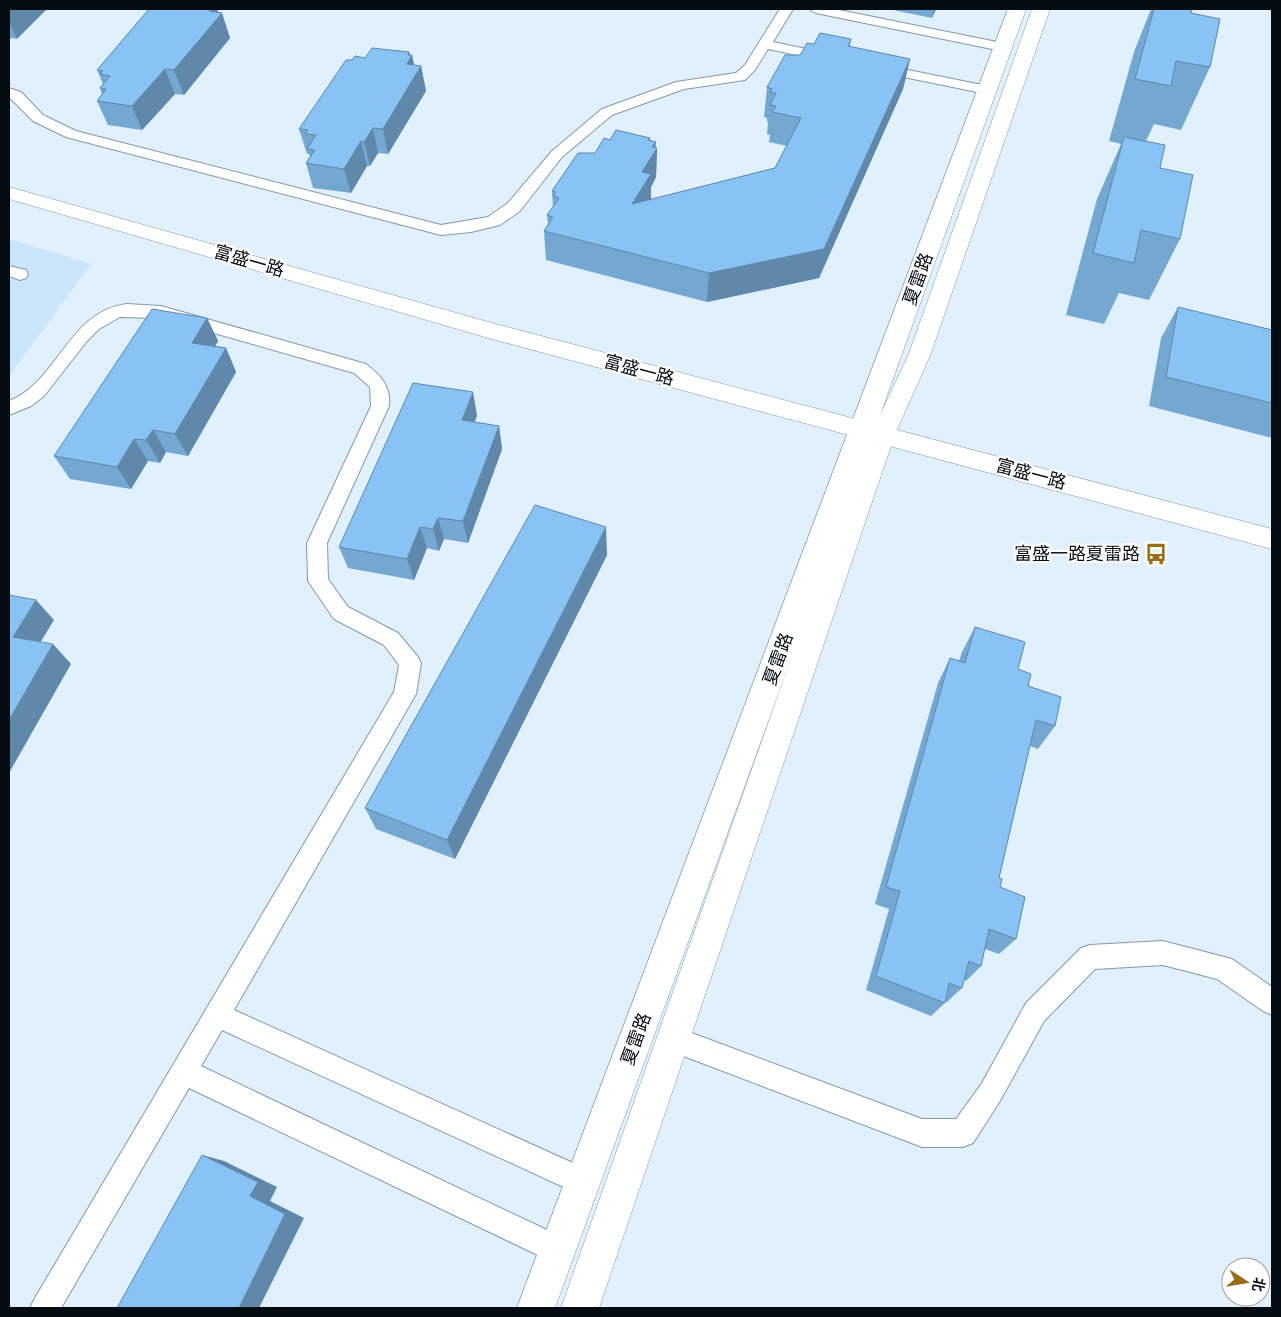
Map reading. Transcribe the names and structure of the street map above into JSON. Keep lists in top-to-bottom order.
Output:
{
  "streets": {
    "street": ["富盛一路", "夏雷路"]
  },
  "crossings": [
    ["富盛一路", "夏雷路"]
  ],
  "places": {
    "bus stop": ["富盛一路夏雷路"]
  },
  "north": "right"
}
